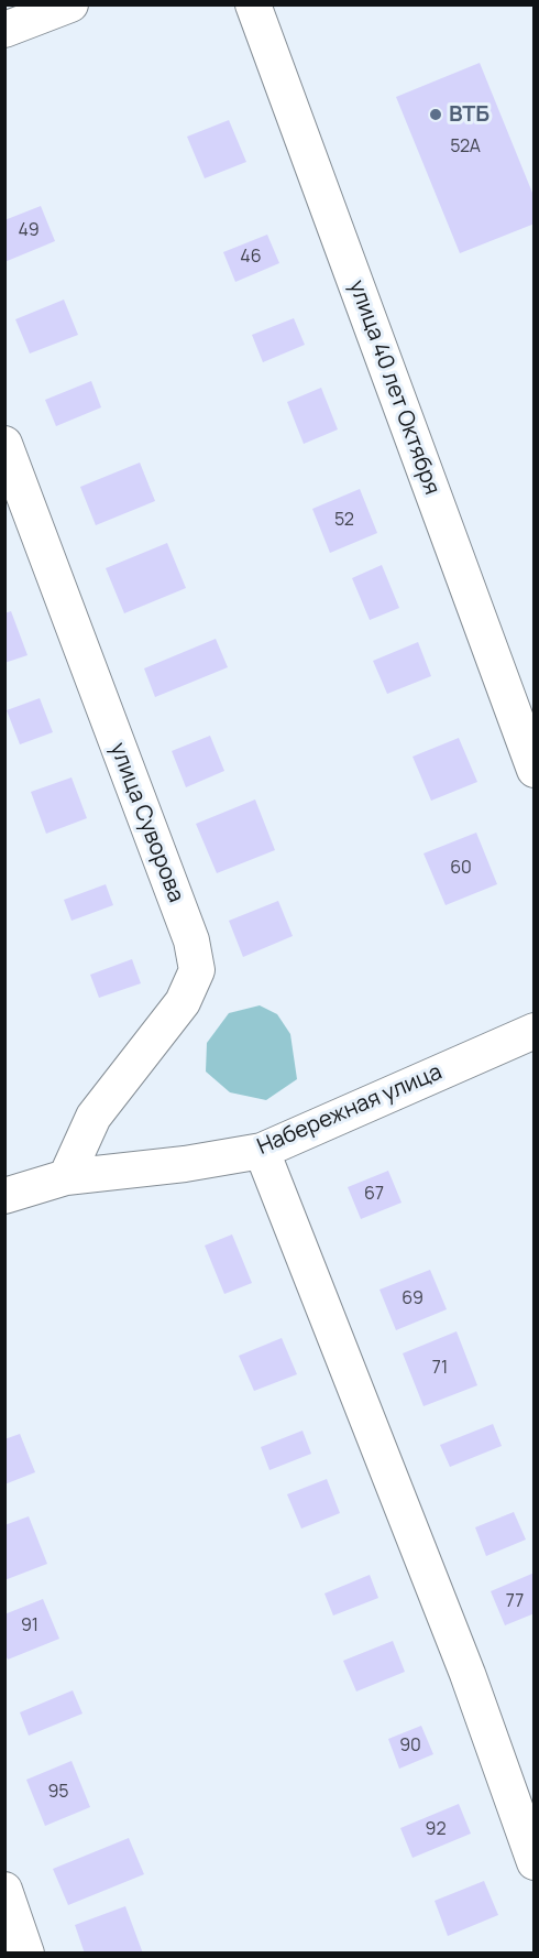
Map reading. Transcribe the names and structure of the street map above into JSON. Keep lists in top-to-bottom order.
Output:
{
  "streets": {
    "street": ["улица 40 лет Октября", "улица Суворова", "Набережная улица"]
  },
  "crossings": [
    ["улица Суворова", "Набережная улица"]
  ],
  "places": ["ВТБ"],
  "house_numbers": [
    "52А",
    "49",
    "46",
    "52",
    "60",
    "67",
    "69",
    "71",
    "77",
    "91",
    "90",
    "95",
    "92"
  ]
}
